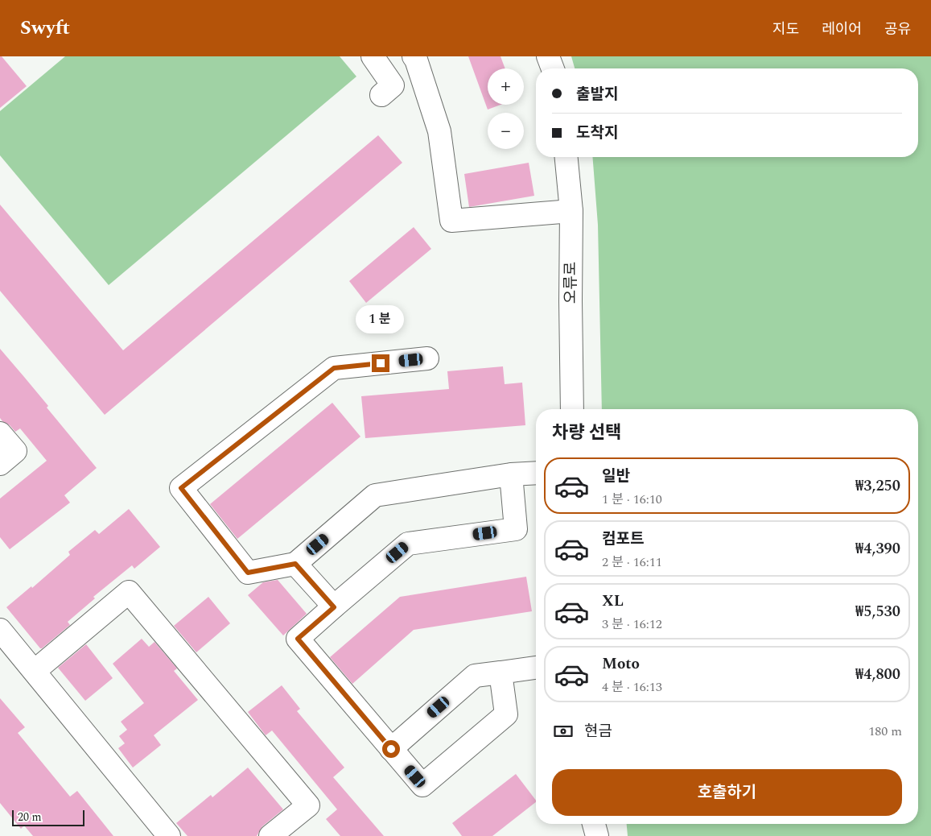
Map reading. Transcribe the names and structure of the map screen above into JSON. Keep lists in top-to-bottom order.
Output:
{
  "streets": {
    "street": ["오류로"]
  },
  "scale_bar": "20 m",
  "page": {
    "header": "Swyft",
    "nav": ["지도", "레이어", "공유"],
    "map_buttons": ["+", "−"],
    "banner": ["출발지", "도착지"],
    "bubble": "1 분",
    "heading": "차량 선택",
    "list": [
      {
        "name": "일반",
        "note": "1 분 · 16:10",
        "value": "₩3,250"
      },
      {
        "name": "컴포트",
        "note": "2 분 · 16:11",
        "value": "₩4,390"
      },
      {
        "name": "XL",
        "note": "3 분 · 16:12",
        "value": "₩5,530"
      },
      {
        "name": "Moto",
        "note": "4 분 · 16:13",
        "value": "₩4,800"
      }
    ],
    "pay": ["현금", "180 m"],
    "buttons": "호출하기",
    "scale": "20 m"
  }
}
